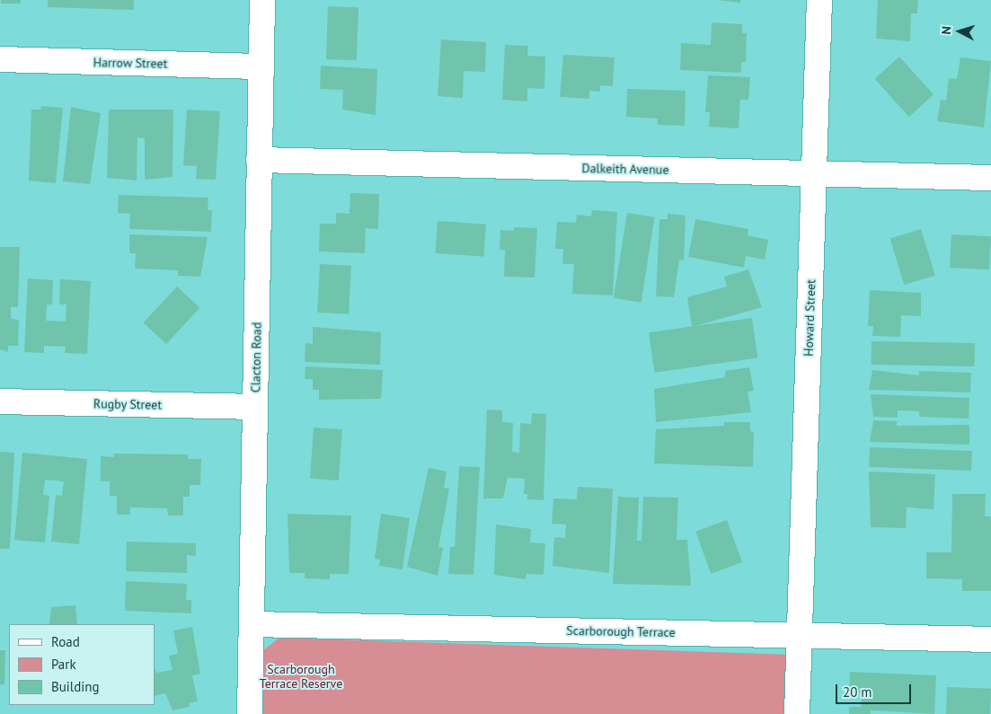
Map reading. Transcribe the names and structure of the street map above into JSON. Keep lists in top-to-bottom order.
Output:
{
  "streets": {
    "street": [
      "Harrow Street",
      "Dalkeith Avenue",
      "Howard Street",
      "Clacton Road",
      "Rugby Street",
      "Scarborough Terrace"
    ]
  },
  "crossings": [
    ["Harrow Street", "Clacton Road"],
    ["Dalkeith Avenue", "Howard Street"],
    ["Dalkeith Avenue", "Clacton Road"],
    ["Howard Street", "Scarborough Terrace"],
    ["Clacton Road", "Rugby Street"],
    ["Clacton Road", "Scarborough Terrace"]
  ],
  "parks": ["Scarborough Terrace Reserve"],
  "legend": ["Road", "Park", "Building"],
  "scale_bar": "20 m",
  "north": "left"
}
